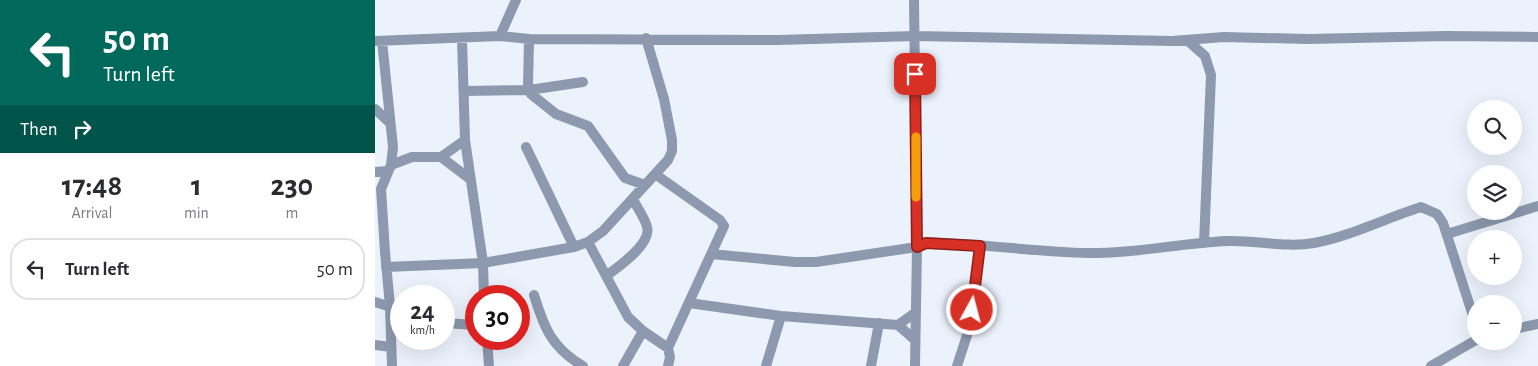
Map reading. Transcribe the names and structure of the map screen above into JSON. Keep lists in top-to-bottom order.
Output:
{
  "page": {
    "turn": ["50 m", "Turn left"],
    "map_buttons": ["+", "−"],
    "then": "Then",
    "eta": [
      "17:48",
      "Arrival",
      "1",
      "min",
      "230",
      "m"
    ],
    "list": [
      {
        "name": "Turn left",
        "value": "50 m"
      }
    ],
    "speed": "24 km/h",
    "limit": "30"
  }
}
